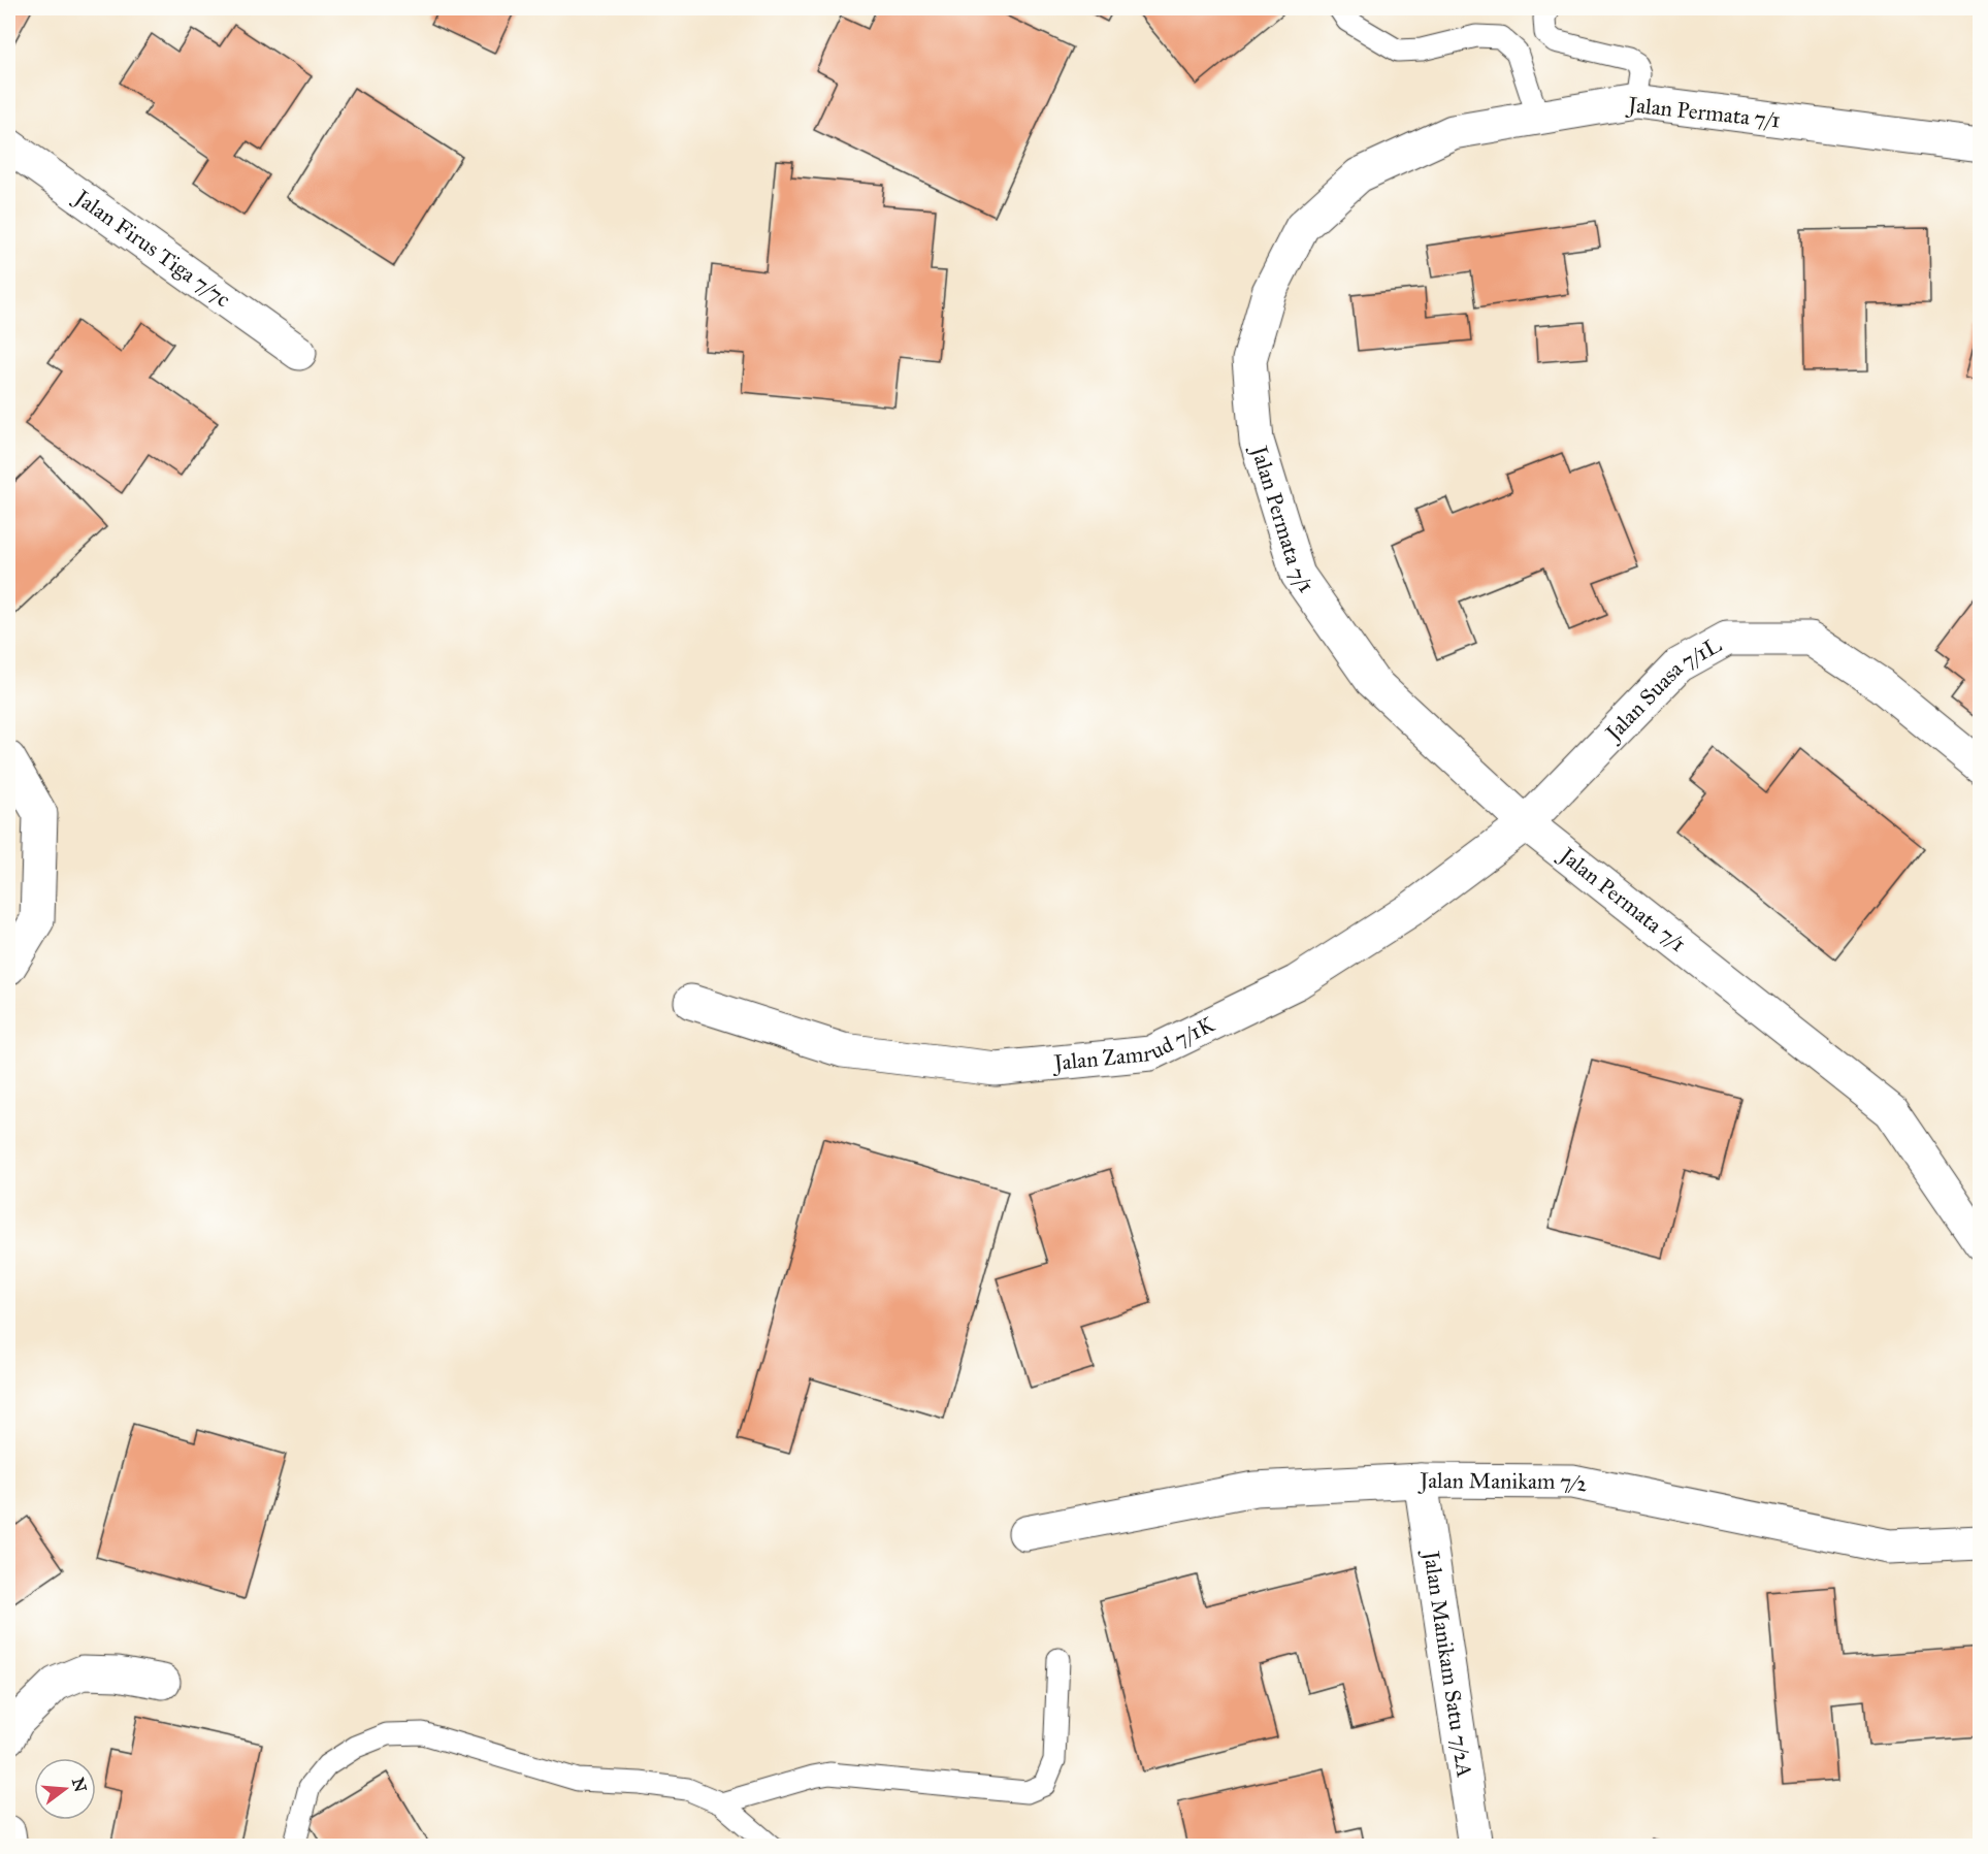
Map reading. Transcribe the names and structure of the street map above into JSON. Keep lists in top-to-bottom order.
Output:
{
  "streets": {
    "street": [
      "Jalan Permata 7/1",
      "Jalan Firus Tiga 7/7c",
      "Jalan Suasa 7/1L",
      "Jalan Zamrud 7/1K",
      "Jalan Manikam 7/2",
      "Jalan Manikam Satu 7/2A"
    ]
  },
  "crossings": [
    ["Jalan Permata 7/1", "Jalan Suasa 7/1L"],
    ["Jalan Permata 7/1", "Jalan Zamrud 7/1K"],
    ["Jalan Suasa 7/1L", "Jalan Zamrud 7/1K"],
    ["Jalan Manikam 7/2", "Jalan Manikam Satu 7/2A"]
  ],
  "north": "right"
}
